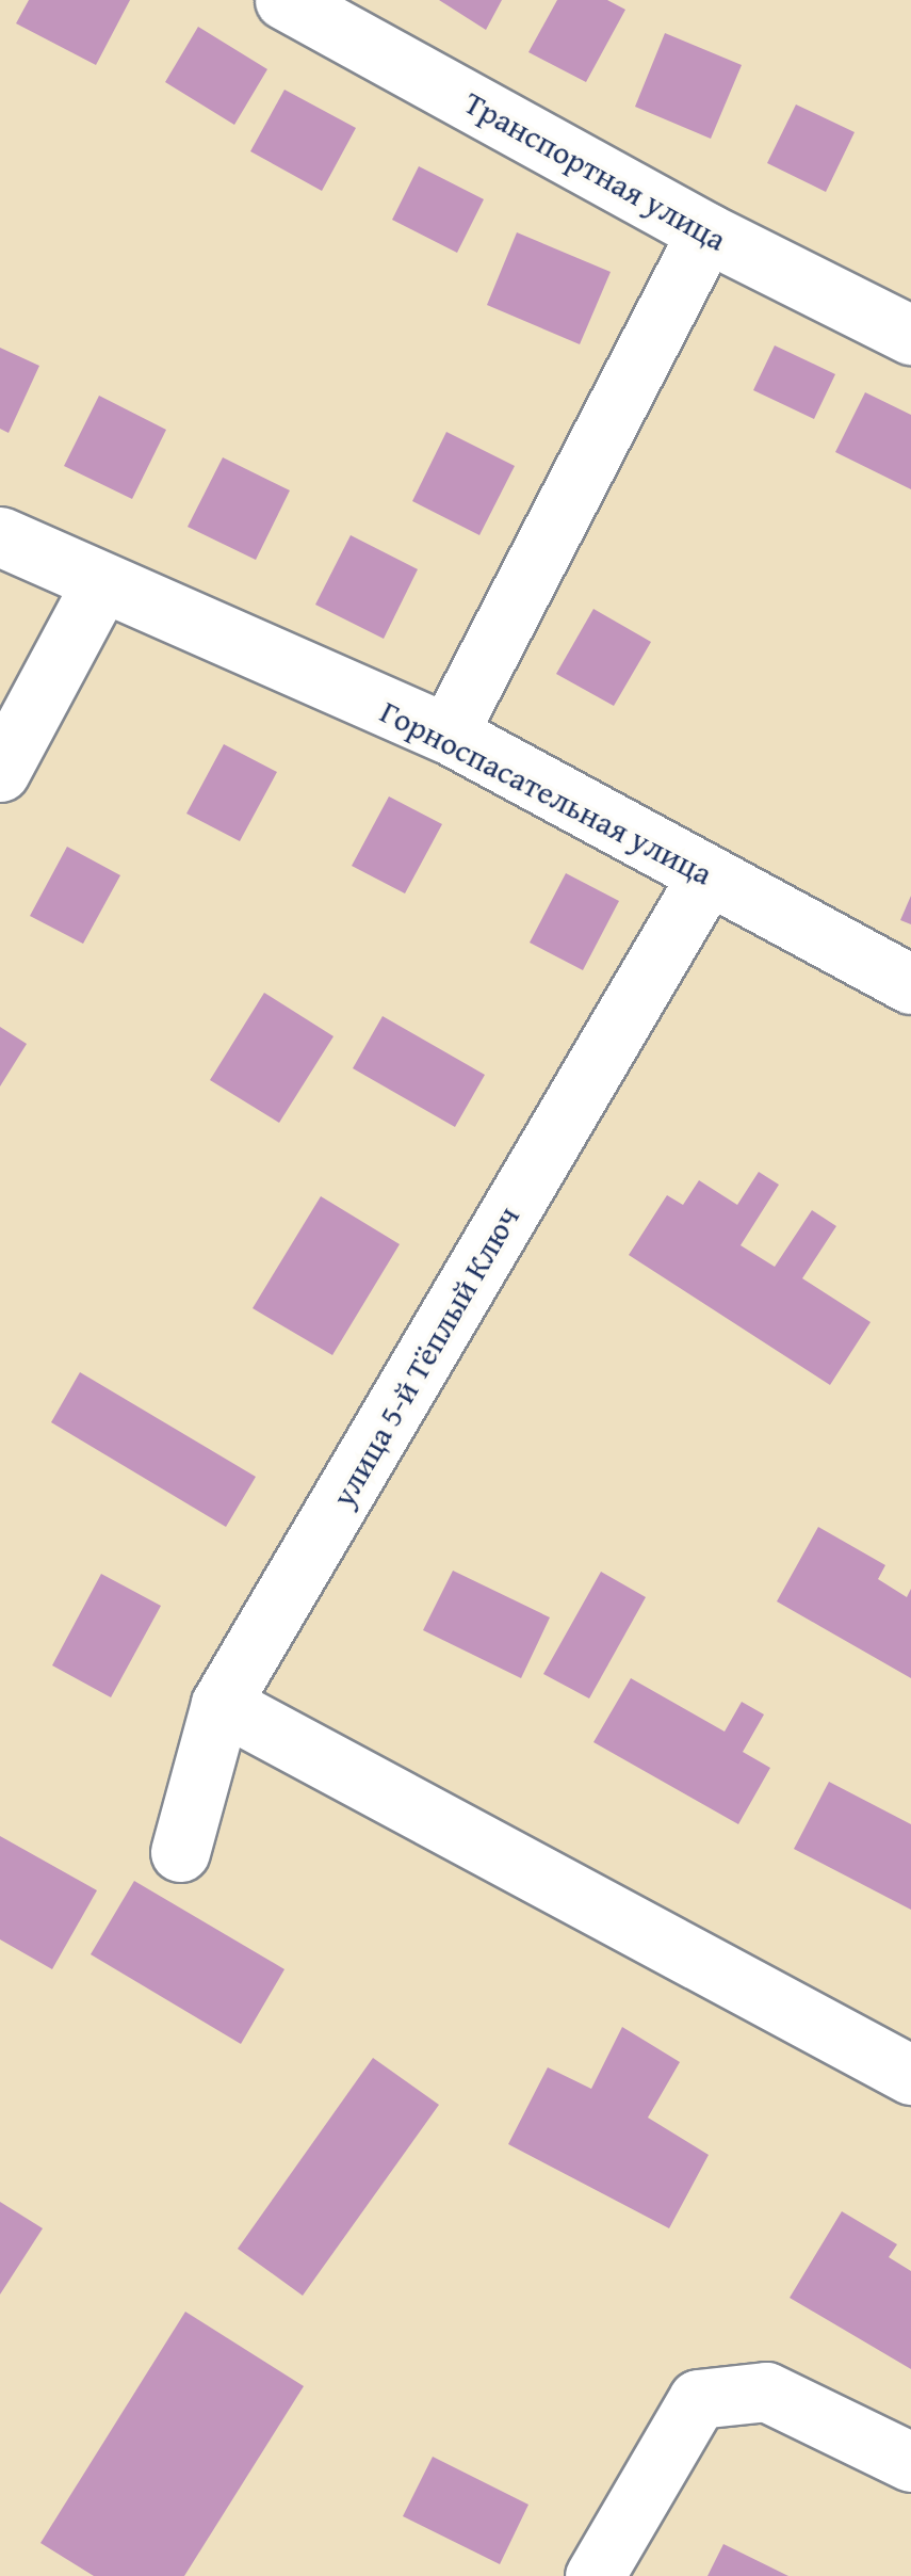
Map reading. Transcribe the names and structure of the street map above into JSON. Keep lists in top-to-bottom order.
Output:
{
  "streets": {
    "street": ["Транспортная улица", "Горноспасательная улица", "улица 5-й Тёплый Ключ"]
  },
  "crossings": [
    ["Горноспасательная улица", "улица 5-й Тёплый Ключ"]
  ]
}
